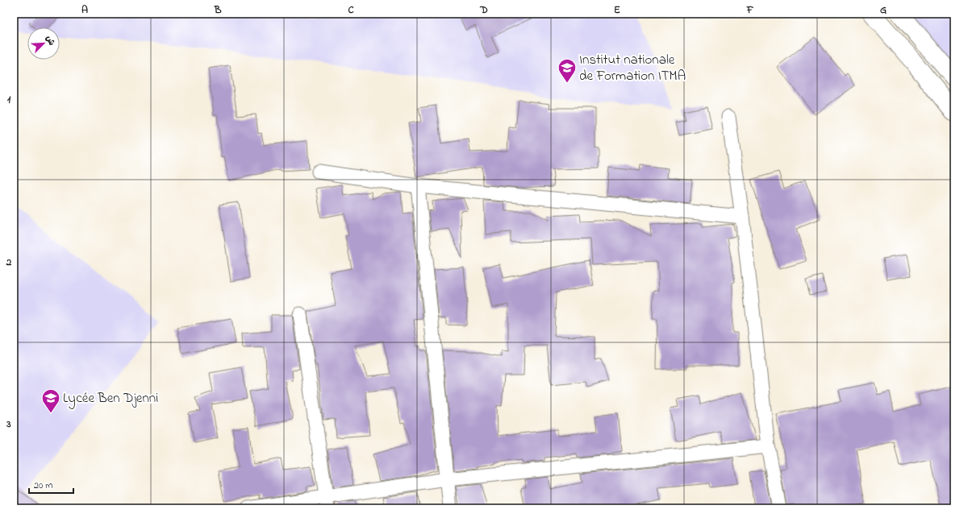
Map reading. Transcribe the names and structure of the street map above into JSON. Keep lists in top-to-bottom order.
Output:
{
  "places": {
    "school or university": ["Institut nationale de Formation ITMA", "Lycée Ben Djenni"]
  },
  "scale_bar": "20 m",
  "north": "top right",
  "grid": {
    "columns": [
      "A",
      "B",
      "C",
      "D",
      "E",
      "F",
      "G"
    ],
    "rows": ["1", "2", "3"]
  }
}
